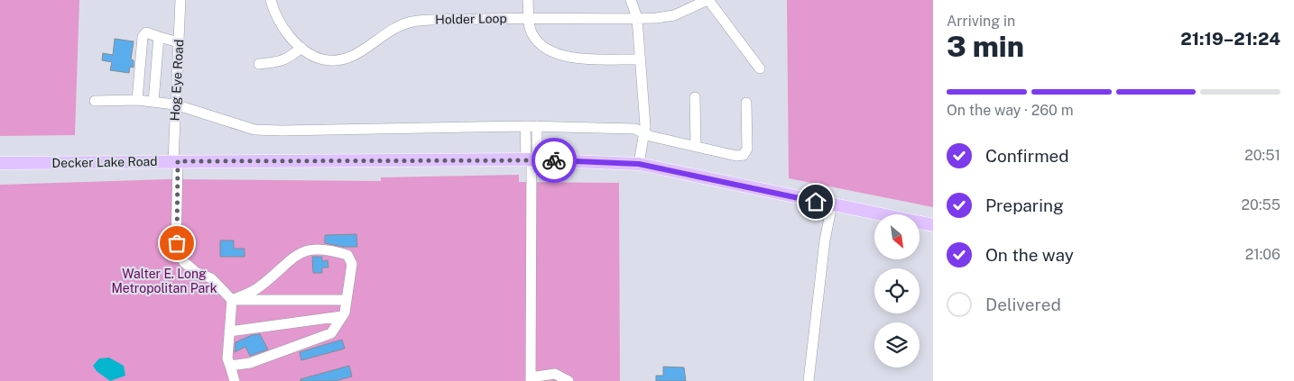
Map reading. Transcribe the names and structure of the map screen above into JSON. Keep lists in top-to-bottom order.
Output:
{
  "streets": {
    "main road": ["Decker Lake Road"],
    "street": ["Holder Loop", "Hog Eye Road"]
  },
  "crossings": [
    ["Hog Eye Road", "Decker Lake Road"]
  ],
  "parks": ["Walter E. Long Metropolitan Park"],
  "north": "bottom right",
  "page": {
    "heading": ["3 min", "Arriving in", "21:19–21:24"],
    "bar": "On the way · 260 m",
    "list": [
      ["Confirmed", "20:51"],
      ["Preparing", "20:55"],
      ["On the way", "21:06"],
      "Delivered"
    ]
  }
}
